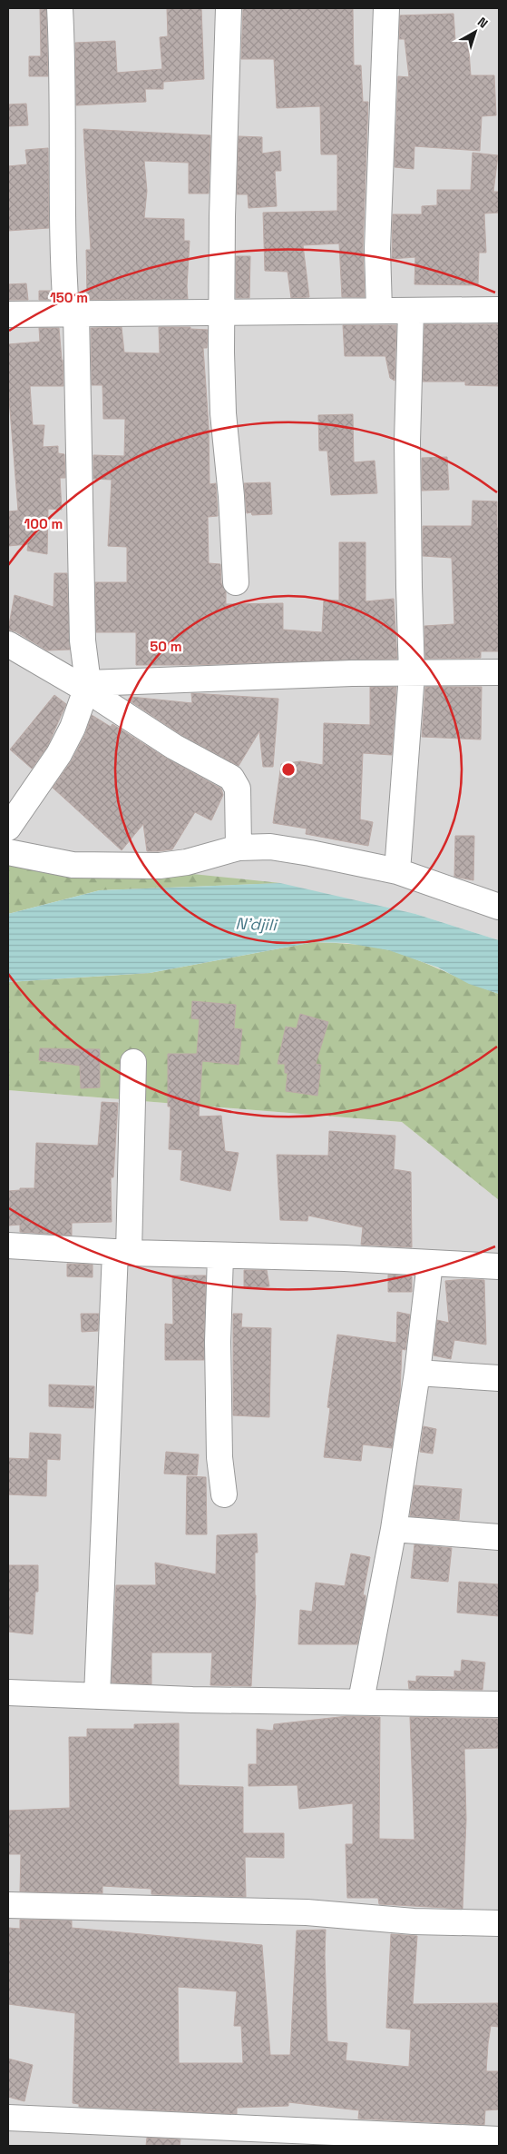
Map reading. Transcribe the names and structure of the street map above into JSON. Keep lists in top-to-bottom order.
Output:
{
  "water": ["N'djili"],
  "north": "top right",
  "rings": ["150 m", "100 m", "50 m"]
}
